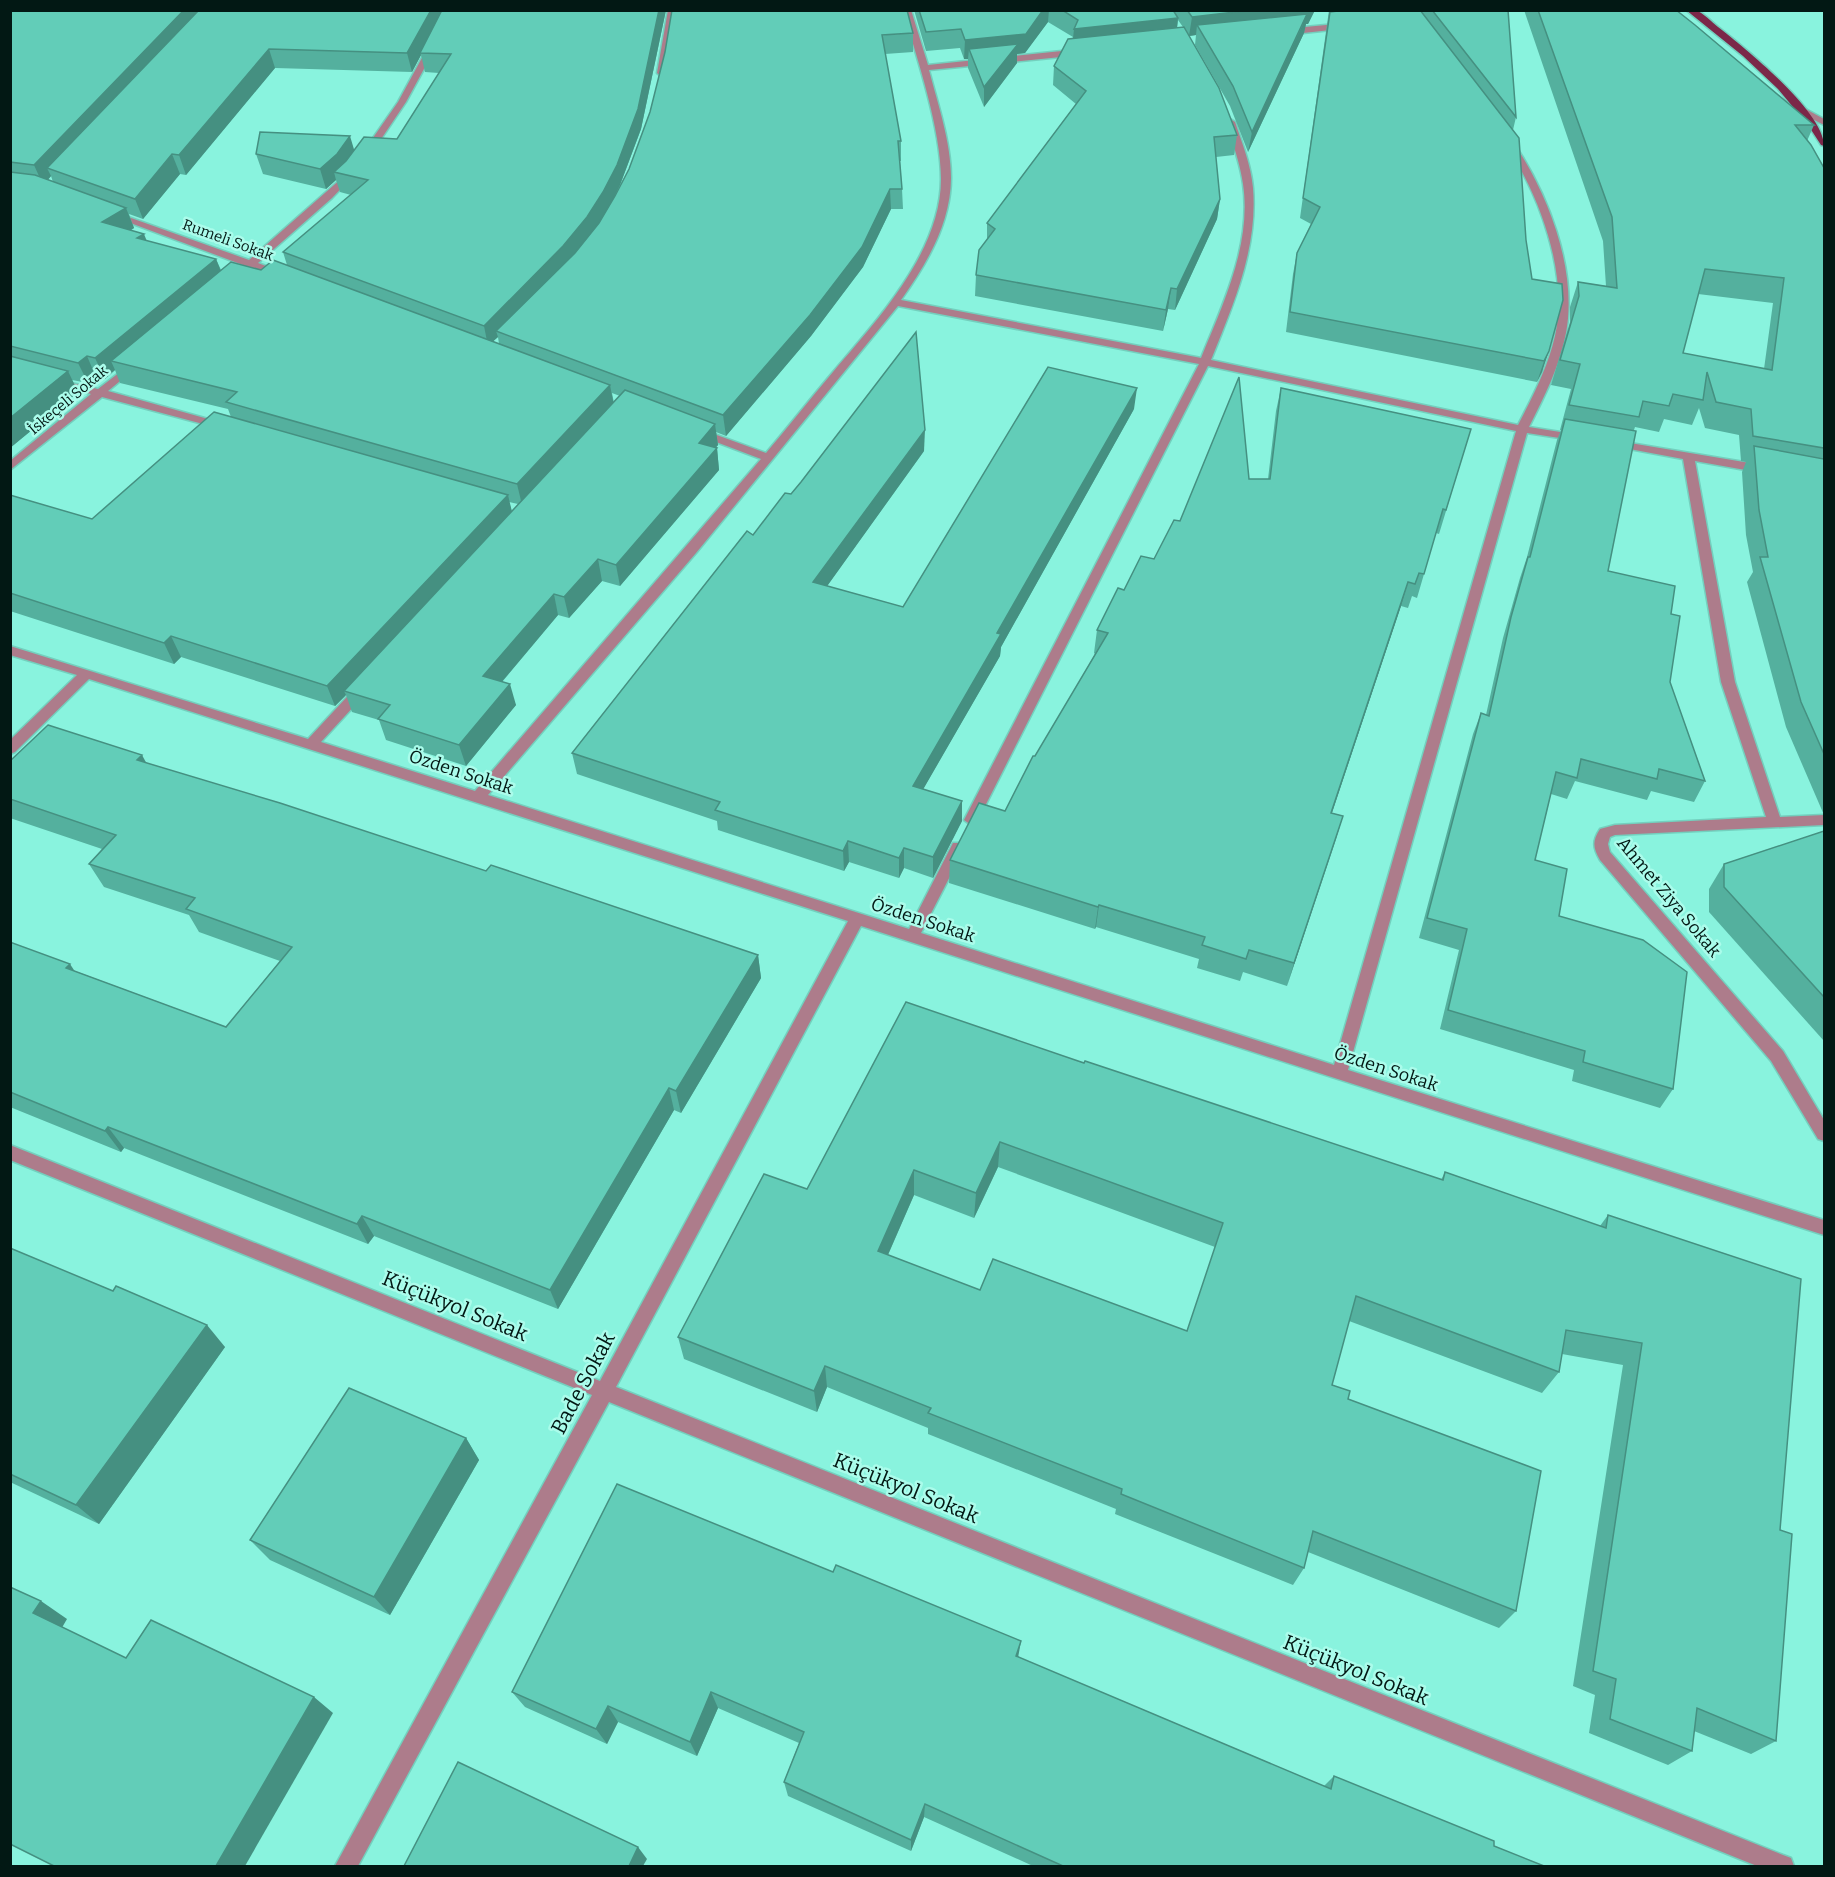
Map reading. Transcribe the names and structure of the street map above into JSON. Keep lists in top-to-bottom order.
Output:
{
  "streets": {
    "street": [
      "Rumeli Sokak",
      "İskeçeli Sokak",
      "Özden Sokak",
      "Ahmet Ziya Sokak",
      "Küçükyol Sokak",
      "Bade Sokak"
    ]
  },
  "crossings": [
    ["Özden Sokak", "Bade Sokak"],
    ["Küçükyol Sokak", "Bade Sokak"]
  ]
}
